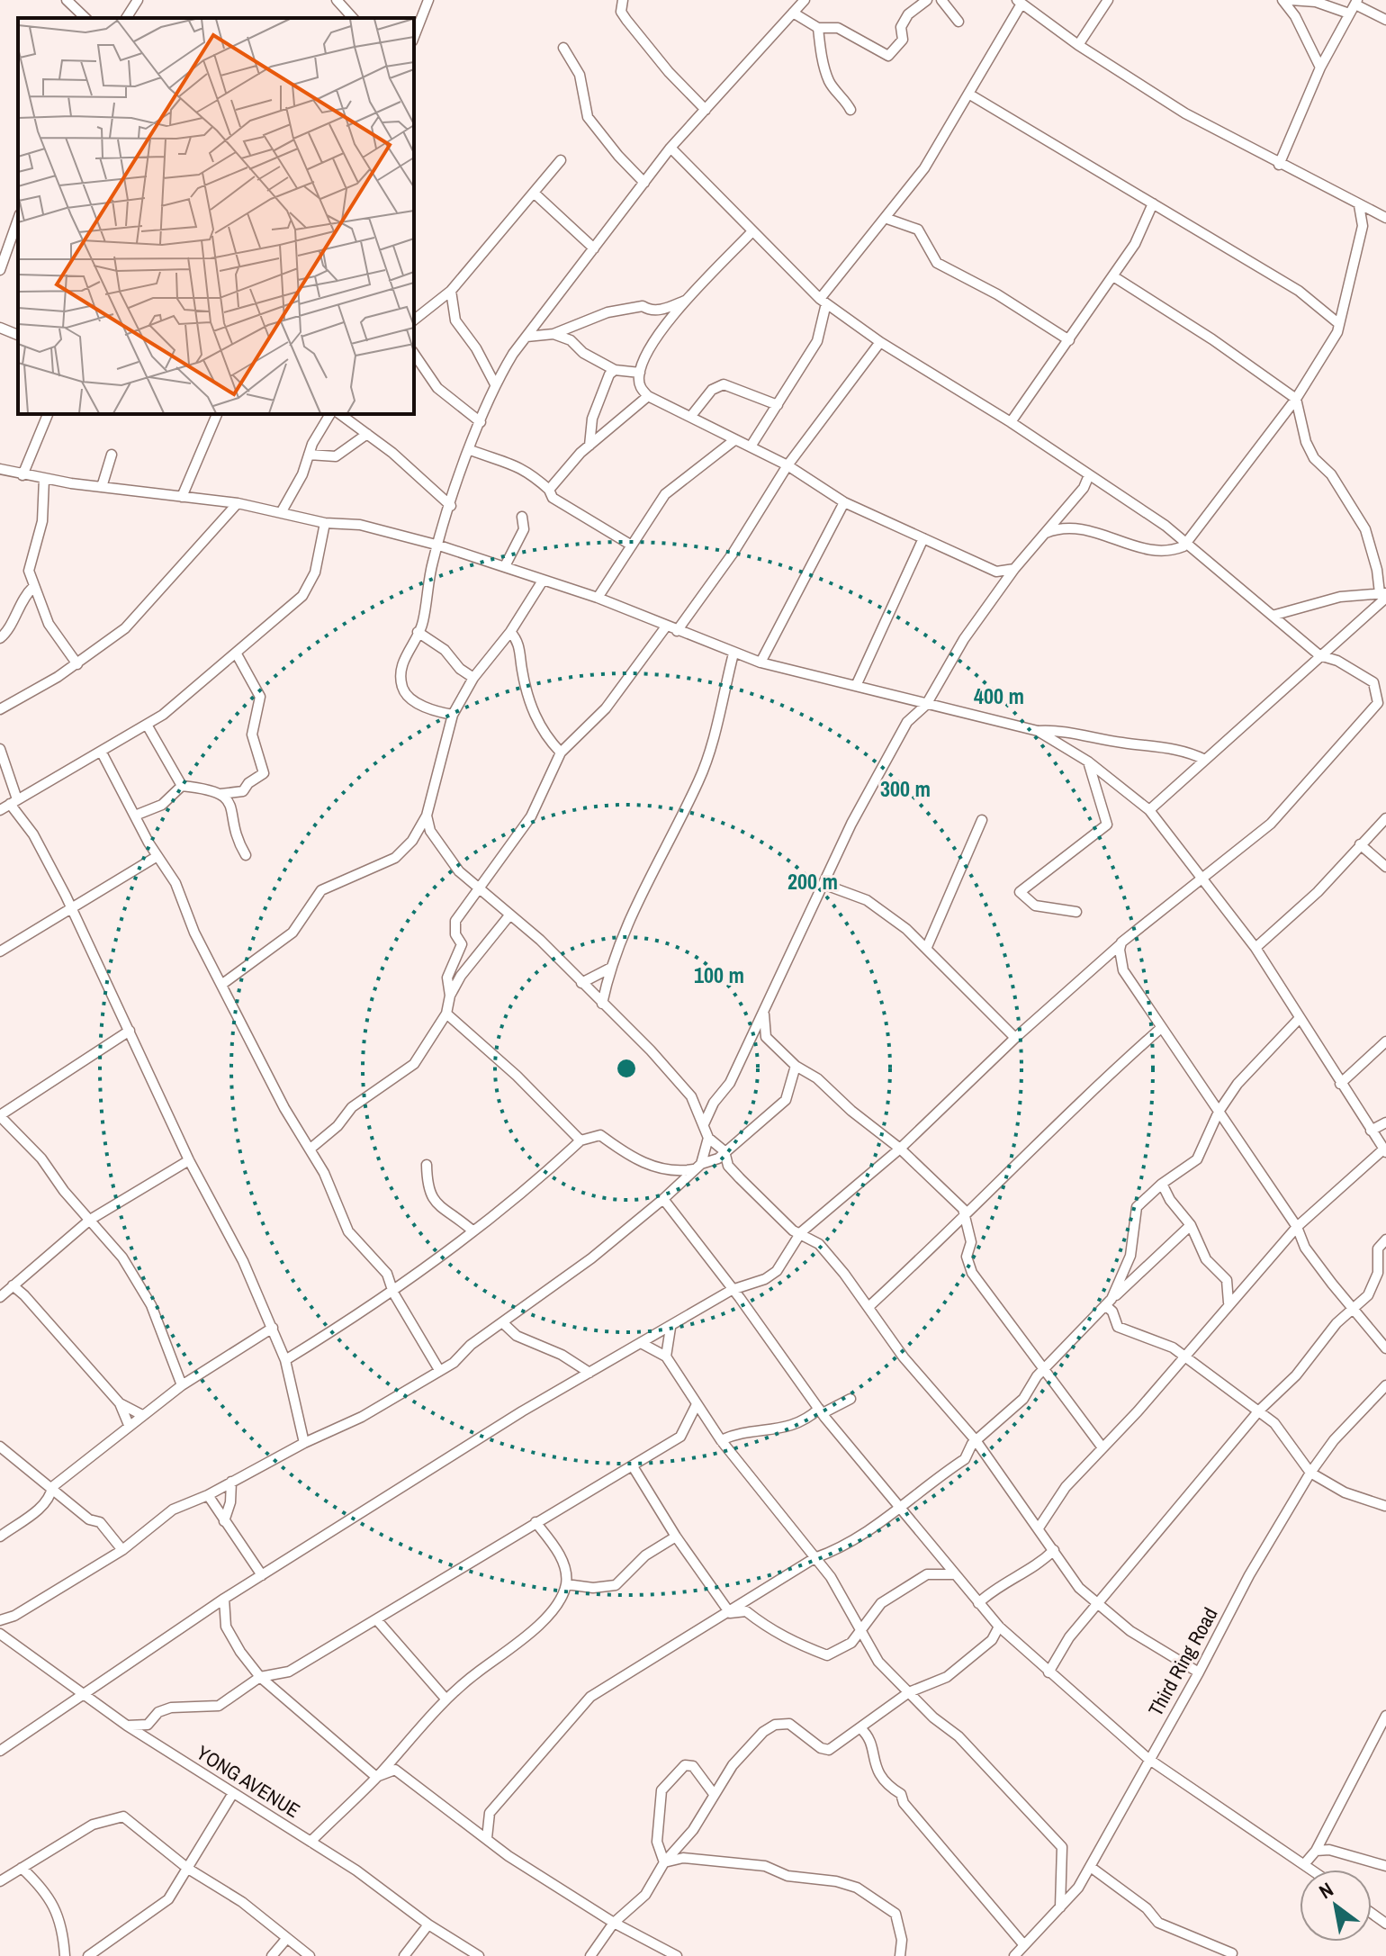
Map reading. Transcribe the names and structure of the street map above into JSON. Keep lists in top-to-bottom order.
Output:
{
  "streets": {
    "street": ["Third Ring Road", "YONG AVENUE"]
  },
  "north": "top left",
  "rings": [
    "400 m",
    "300 m",
    "200 m",
    "100 m"
  ]
}
